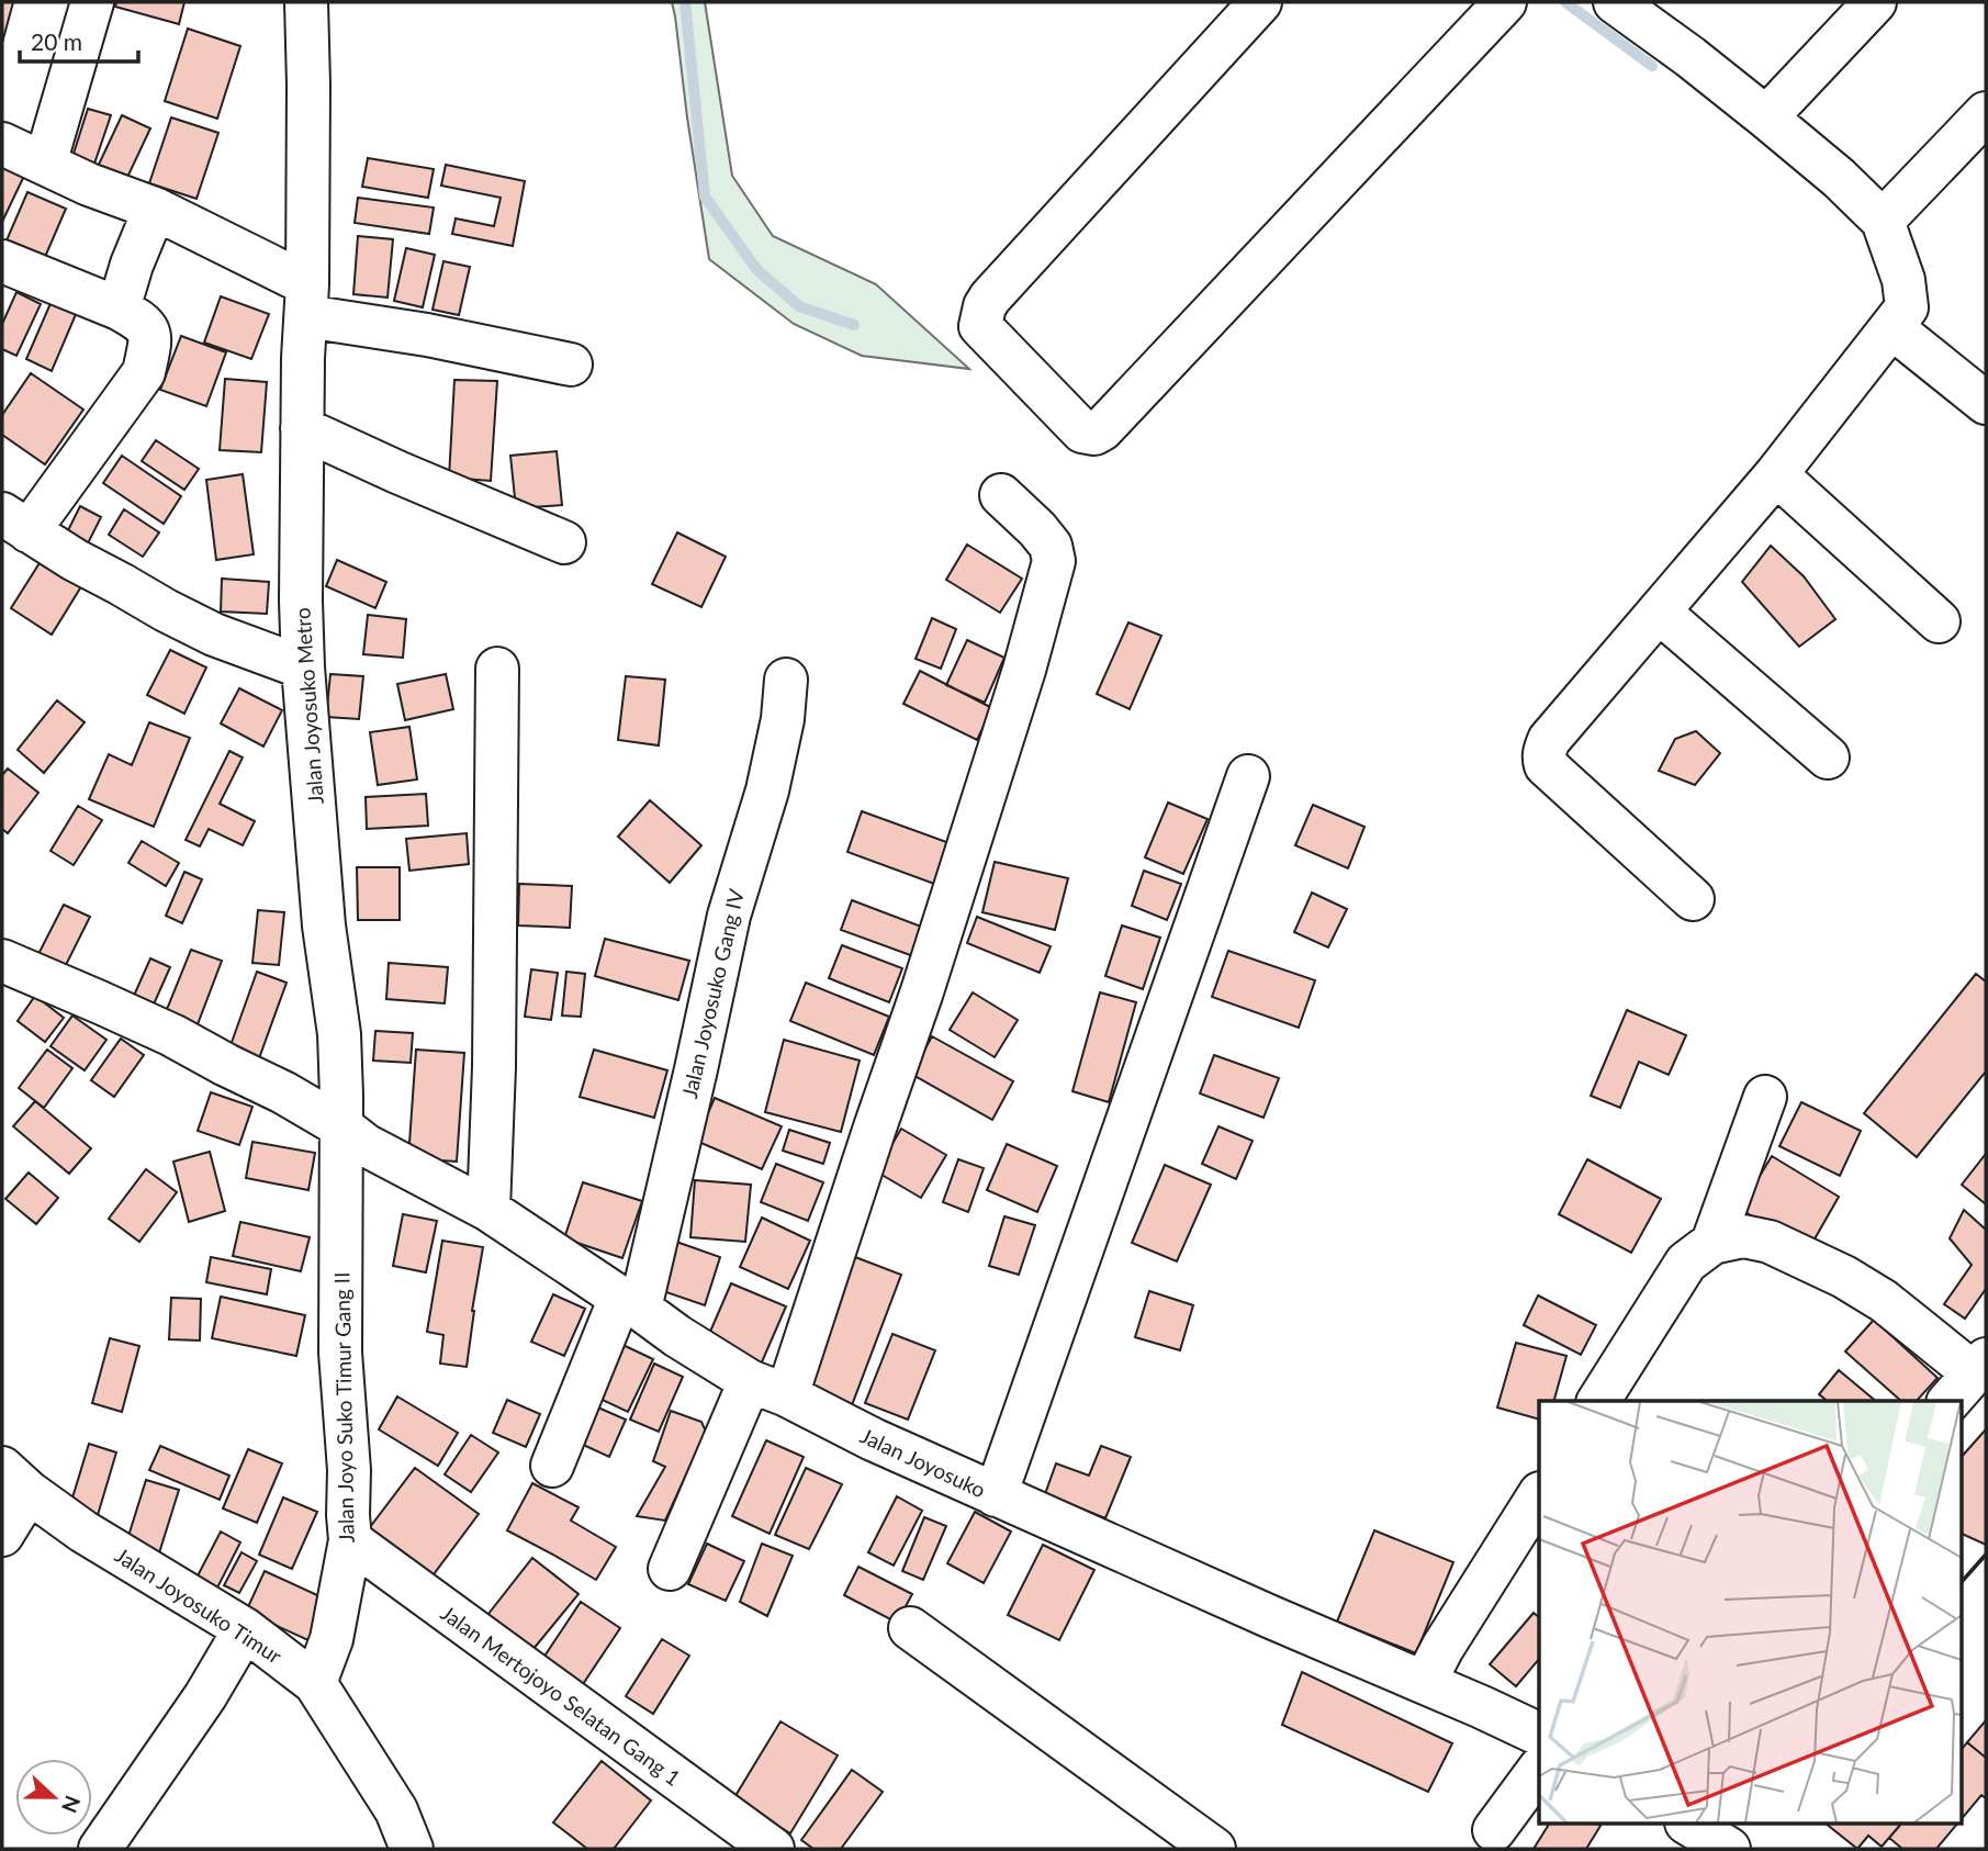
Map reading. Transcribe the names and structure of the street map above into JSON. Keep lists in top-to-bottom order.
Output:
{
  "streets": {
    "street": [
      "Jalan Joyosuko Metro",
      "Jalan Joyosuko Gang IV",
      "Jalan Joyo Suko Timur Gang II",
      "Jalan Joyosuko",
      "Jalan Joyosuko Timur",
      "Jalan Mertojoyo Selatan Gang 1"
    ]
  },
  "crossings": [
    ["Jalan Joyosuko Metro", "Jalan Joyo Suko Timur Gang II"],
    ["Jalan Joyosuko Metro", "Jalan Joyosuko"],
    ["Jalan Joyosuko Gang IV", "Jalan Joyosuko"],
    ["Jalan Joyo Suko Timur Gang II", "Jalan Joyosuko"],
    ["Jalan Joyo Suko Timur Gang II", "Jalan Joyosuko Timur"],
    ["Jalan Joyo Suko Timur Gang II", "Jalan Mertojoyo Selatan Gang 1"]
  ],
  "scale_bar": "20 m",
  "north": "right"
}
